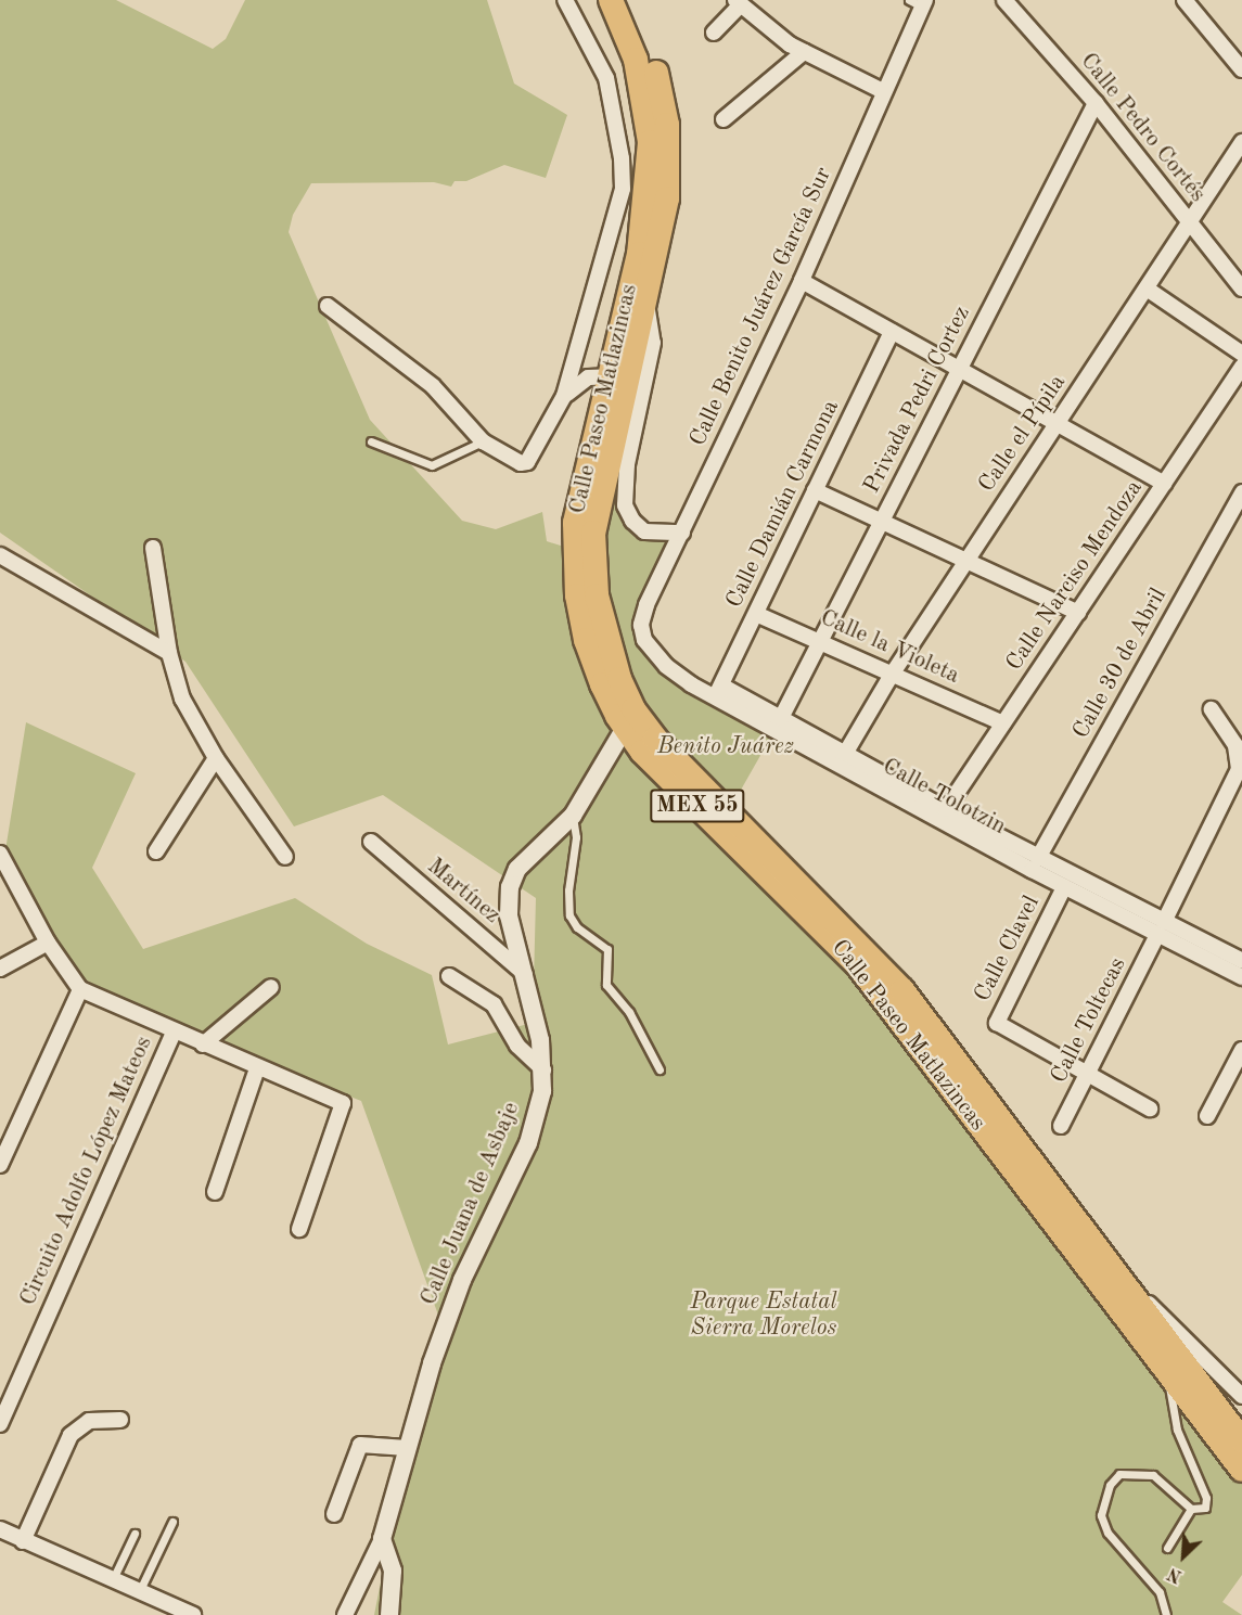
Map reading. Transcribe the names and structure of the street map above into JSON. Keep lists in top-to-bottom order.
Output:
{
  "streets": {
    "highway": ["Calle Paseo Matlazincas", "MEX 55"],
    "street": [
      "Calle Pedro Cortés",
      "Calle Benito Juárez García Sur",
      "Privada Pedri Cortez",
      "Calle el Pípila",
      "Calle Damián Carmona",
      "Calle Narciso Mendoza",
      "Calle la Violeta",
      "Calle 30 de Abril",
      "Calle Tolotzin",
      "Martínez",
      "Calle Clavel",
      "Calle Toltecas",
      "Circuito Adolfo López Mateos",
      "Calle Juana de Asbaje"
    ]
  },
  "crossings": [
    ["Calle Pedro Cortés", "Privada Pedri Cortez"],
    ["Calle Pedro Cortés", "Calle el Pípila"],
    ["Calle Benito Juárez García Sur", "Calle Tolotzin"],
    ["Calle Paseo Matlazincas", "Calle Juana de Asbaje"],
    ["Privada Pedri Cortez", "Calle la Violeta"],
    ["Privada Pedri Cortez", "Calle Tolotzin"],
    ["Calle el Pípila", "Calle la Violeta"],
    ["Calle el Pípila", "Calle Tolotzin"],
    ["Calle Damián Carmona", "Calle la Violeta"],
    ["Calle Damián Carmona", "Calle Tolotzin"],
    ["Calle Narciso Mendoza", "Calle la Violeta"],
    ["Calle Narciso Mendoza", "Calle Tolotzin"],
    ["Calle 30 de Abril", "Calle Tolotzin"],
    ["Calle Tolotzin", "Calle Clavel"],
    ["Calle Tolotzin", "Calle Toltecas"],
    ["Martínez", "Calle Juana de Asbaje"],
    ["Calle Clavel", "Calle Toltecas"]
  ],
  "parks": ["Benito Juárez", "Parque Estatal Sierra Morelos"],
  "north": "bottom left"
}
